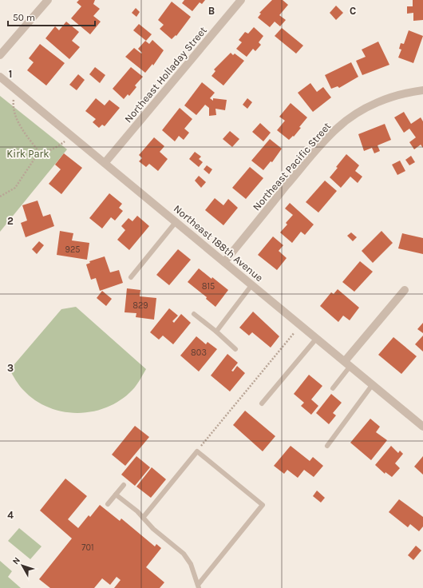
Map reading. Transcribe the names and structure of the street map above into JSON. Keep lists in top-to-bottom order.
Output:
{
  "streets": {
    "street": ["Northeast Holladay Street", "Northeast Pacific Street", "Northeast 188th Avenue"]
  },
  "crossings": [
    ["Northeast Holladay Street", "Northeast 188th Avenue"],
    ["Northeast Pacific Street", "Northeast 188th Avenue"]
  ],
  "parks": ["Kirk Park"],
  "house_numbers": [
    "925",
    "815",
    "829",
    "803",
    "701"
  ],
  "scale_bar": "50 m",
  "north": "top left",
  "grid": {
    "columns": ["B", "C"],
    "rows": [
      "1",
      "2",
      "3",
      "4"
    ]
  }
}
